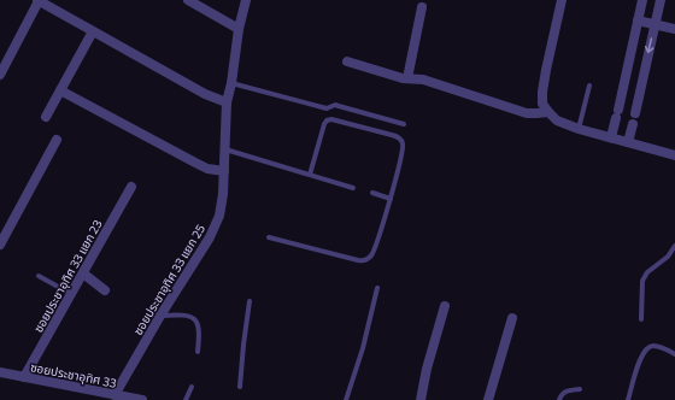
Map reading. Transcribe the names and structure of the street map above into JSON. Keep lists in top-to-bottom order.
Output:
{
  "streets": {
    "street": ["ซอยประชาอุทิศ 33 แยก 23", "ซอยประชาอุทิศ 33 แยก 25", "ซอยประชาอุทิศ 33"]
  },
  "crossings": [
    ["ซอยประชาอุทิศ 33 แยก 23", "ซอยประชาอุทิศ 33"],
    ["ซอยประชาอุทิศ 33 แยก 25", "ซอยประชาอุทิศ 33"]
  ]
}
